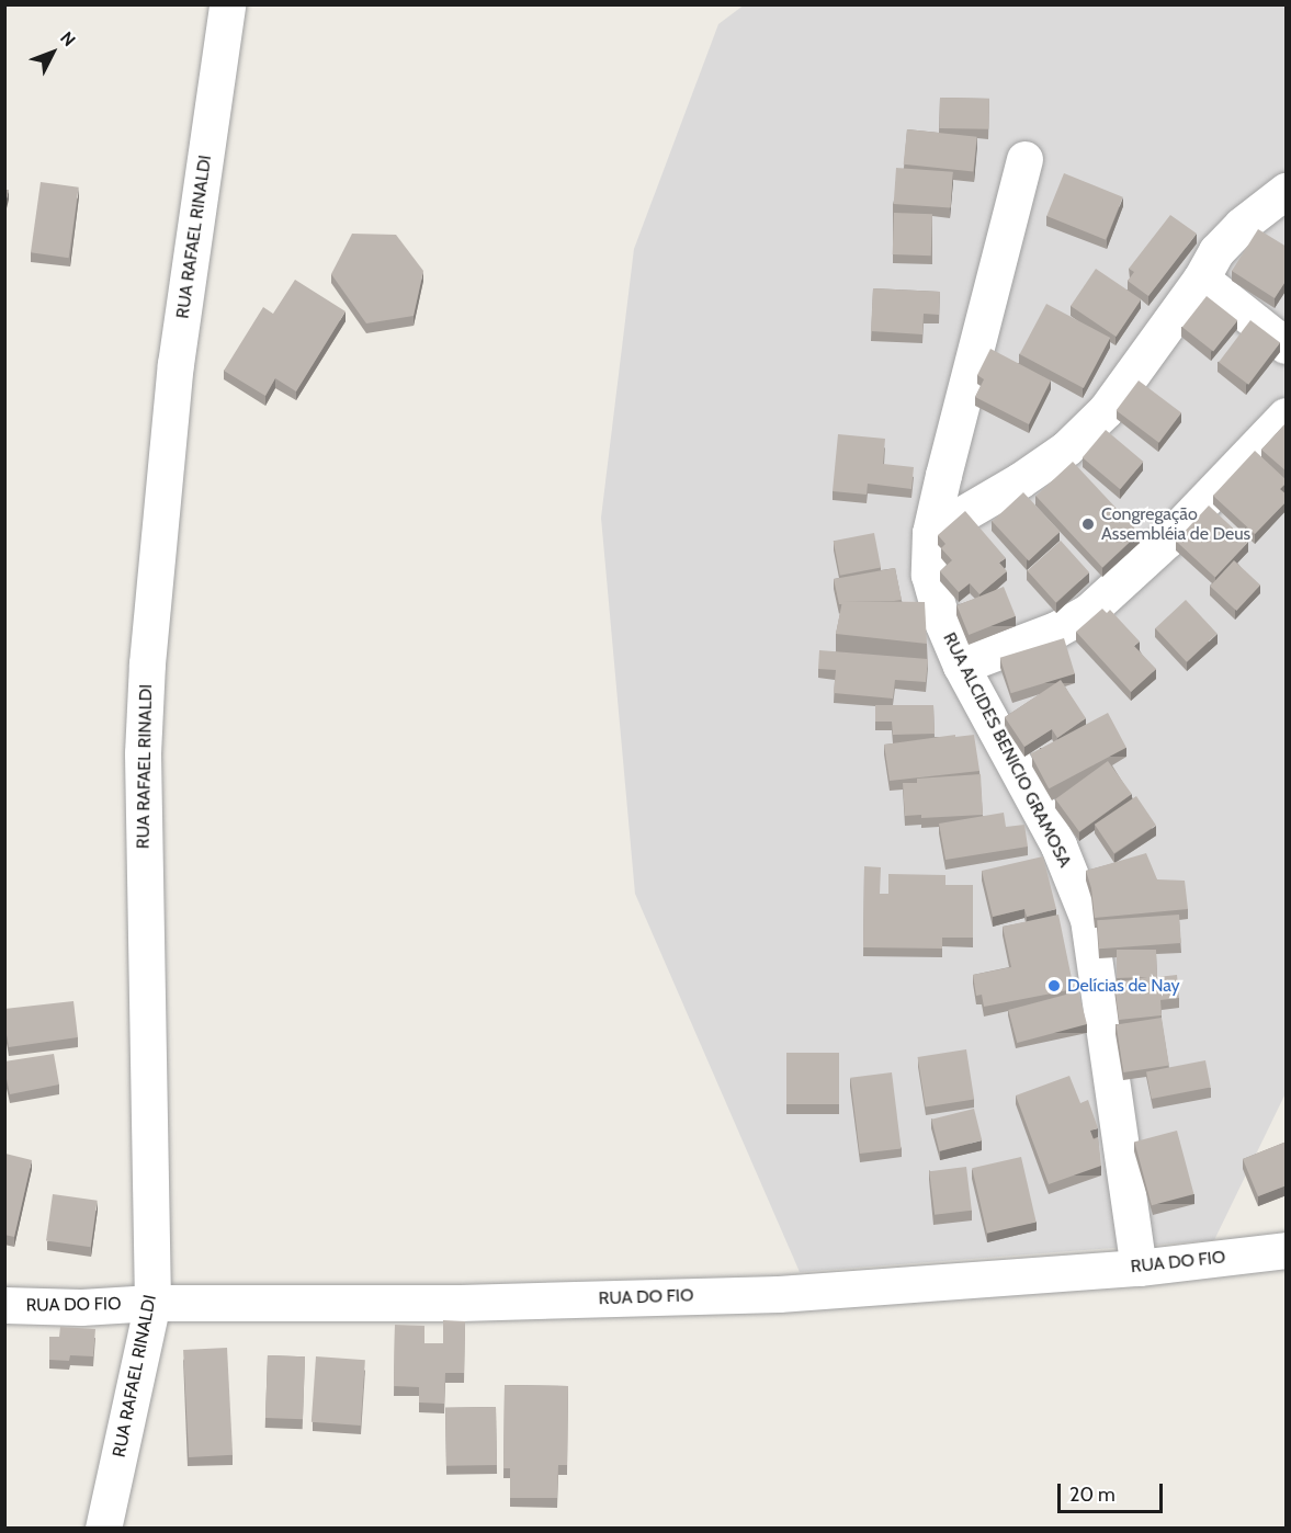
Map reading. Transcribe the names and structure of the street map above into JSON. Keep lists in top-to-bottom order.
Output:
{
  "streets": {
    "street": ["RUA RAFAEL RINALDI", "RUA ALCIDES BENICIO GRAMOSA", "RUA DO FIO"]
  },
  "crossings": [
    ["RUA RAFAEL RINALDI", "RUA DO FIO"],
    ["RUA ALCIDES BENICIO GRAMOSA", "RUA DO FIO"]
  ],
  "places": ["Congregação Assembléia de Deus", "Delícias de Nay"],
  "scale_bar": "20 m",
  "north": "top right"
}
